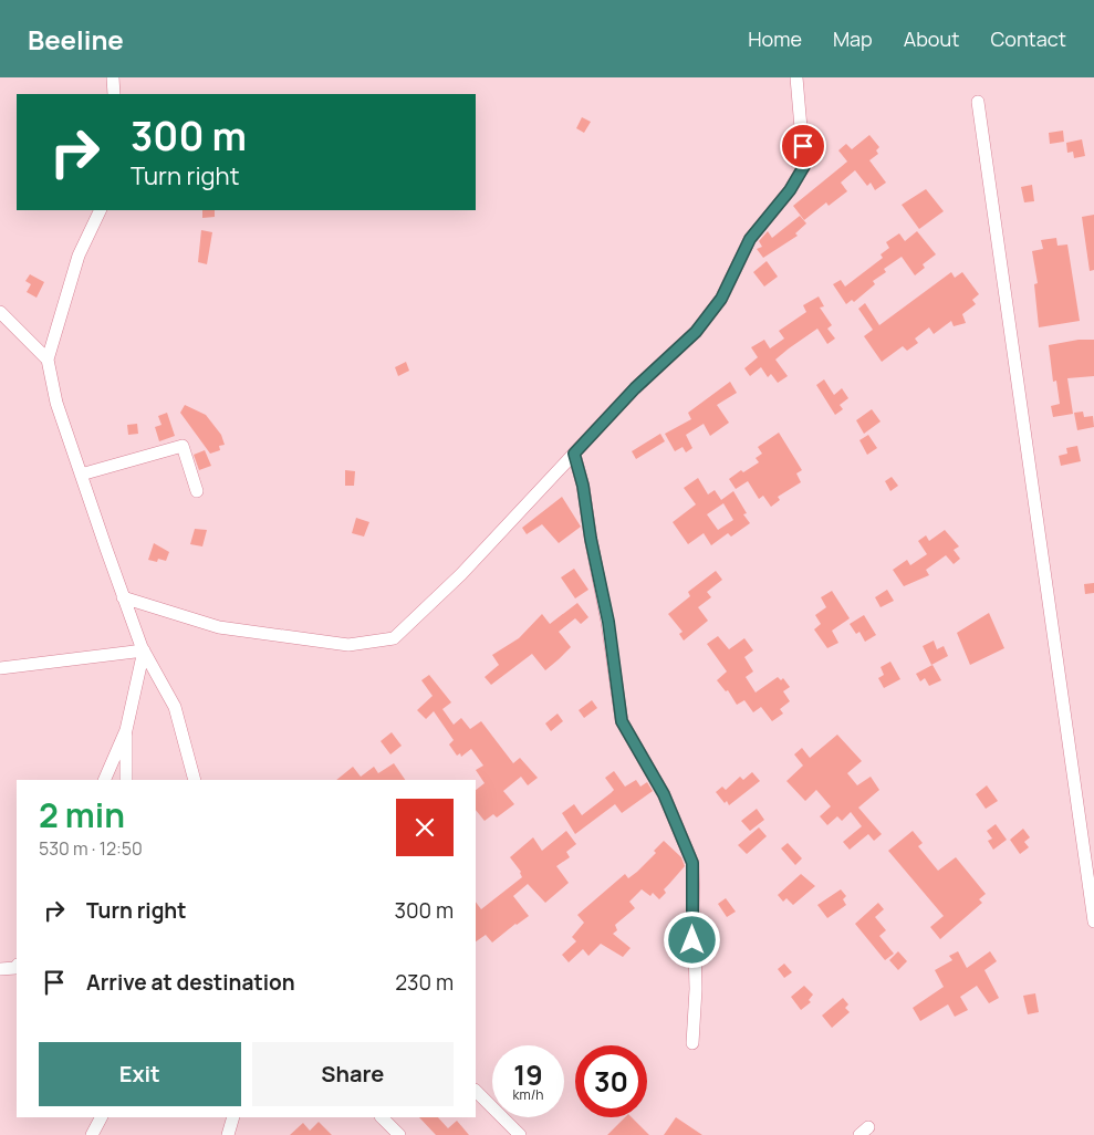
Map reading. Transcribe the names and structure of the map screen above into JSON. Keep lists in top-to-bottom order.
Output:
{
  "page": {
    "header": "Beeline",
    "nav": [
      "Home",
      "Map",
      "About",
      "Contact"
    ],
    "turn": ["300 m", "Turn right"],
    "heading": ["2 min", "530 m · 12:50"],
    "list": [
      {
        "name": "Turn right",
        "value": "300 m"
      },
      {
        "name": "Arrive at destination",
        "value": "230 m"
      }
    ],
    "buttons": ["Exit", "Share"],
    "speed": "19 km/h",
    "limit": "30"
  }
}
